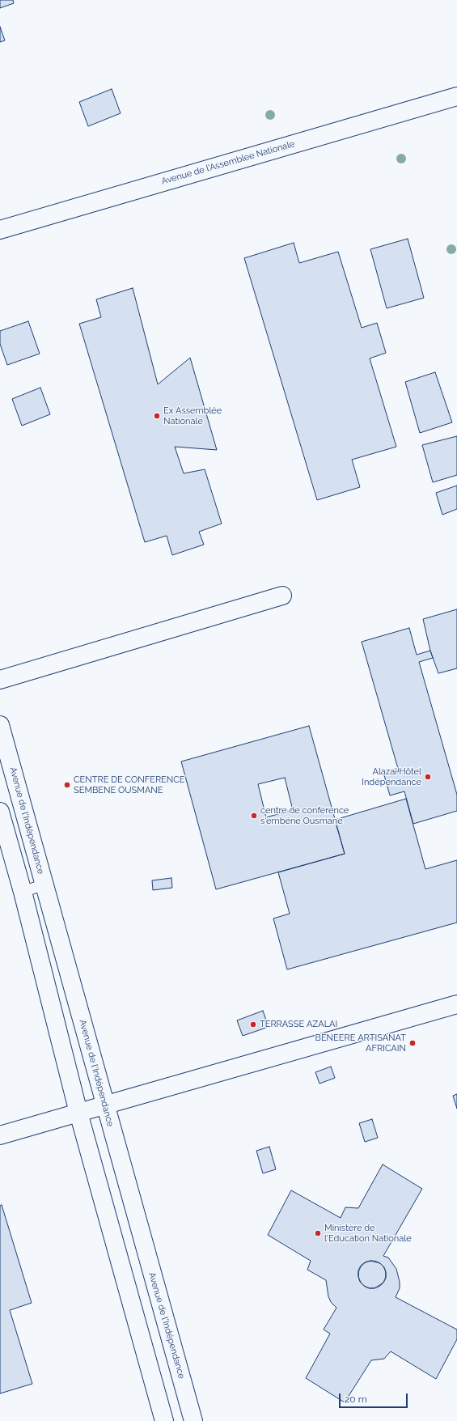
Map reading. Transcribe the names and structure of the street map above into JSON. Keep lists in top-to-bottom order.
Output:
{
  "streets": {
    "main road": ["Avenue de l'Assemblee Nationale", "Avenue de l'Indépendance"]
  },
  "places": [
    "Ex Assemblée Nationale",
    "Alazaï Hôtel Indépendance",
    "CENTRE DE CONFERENCE SEMBENE OUSMANE",
    "centre de conference s'embéne Ousmane",
    "TERRASSE AZALAI",
    "BENEERE ARTISANAT AFRICAIN",
    "Ministère de l'Education Nationale"
  ],
  "scale_bar": "20 m"
}
